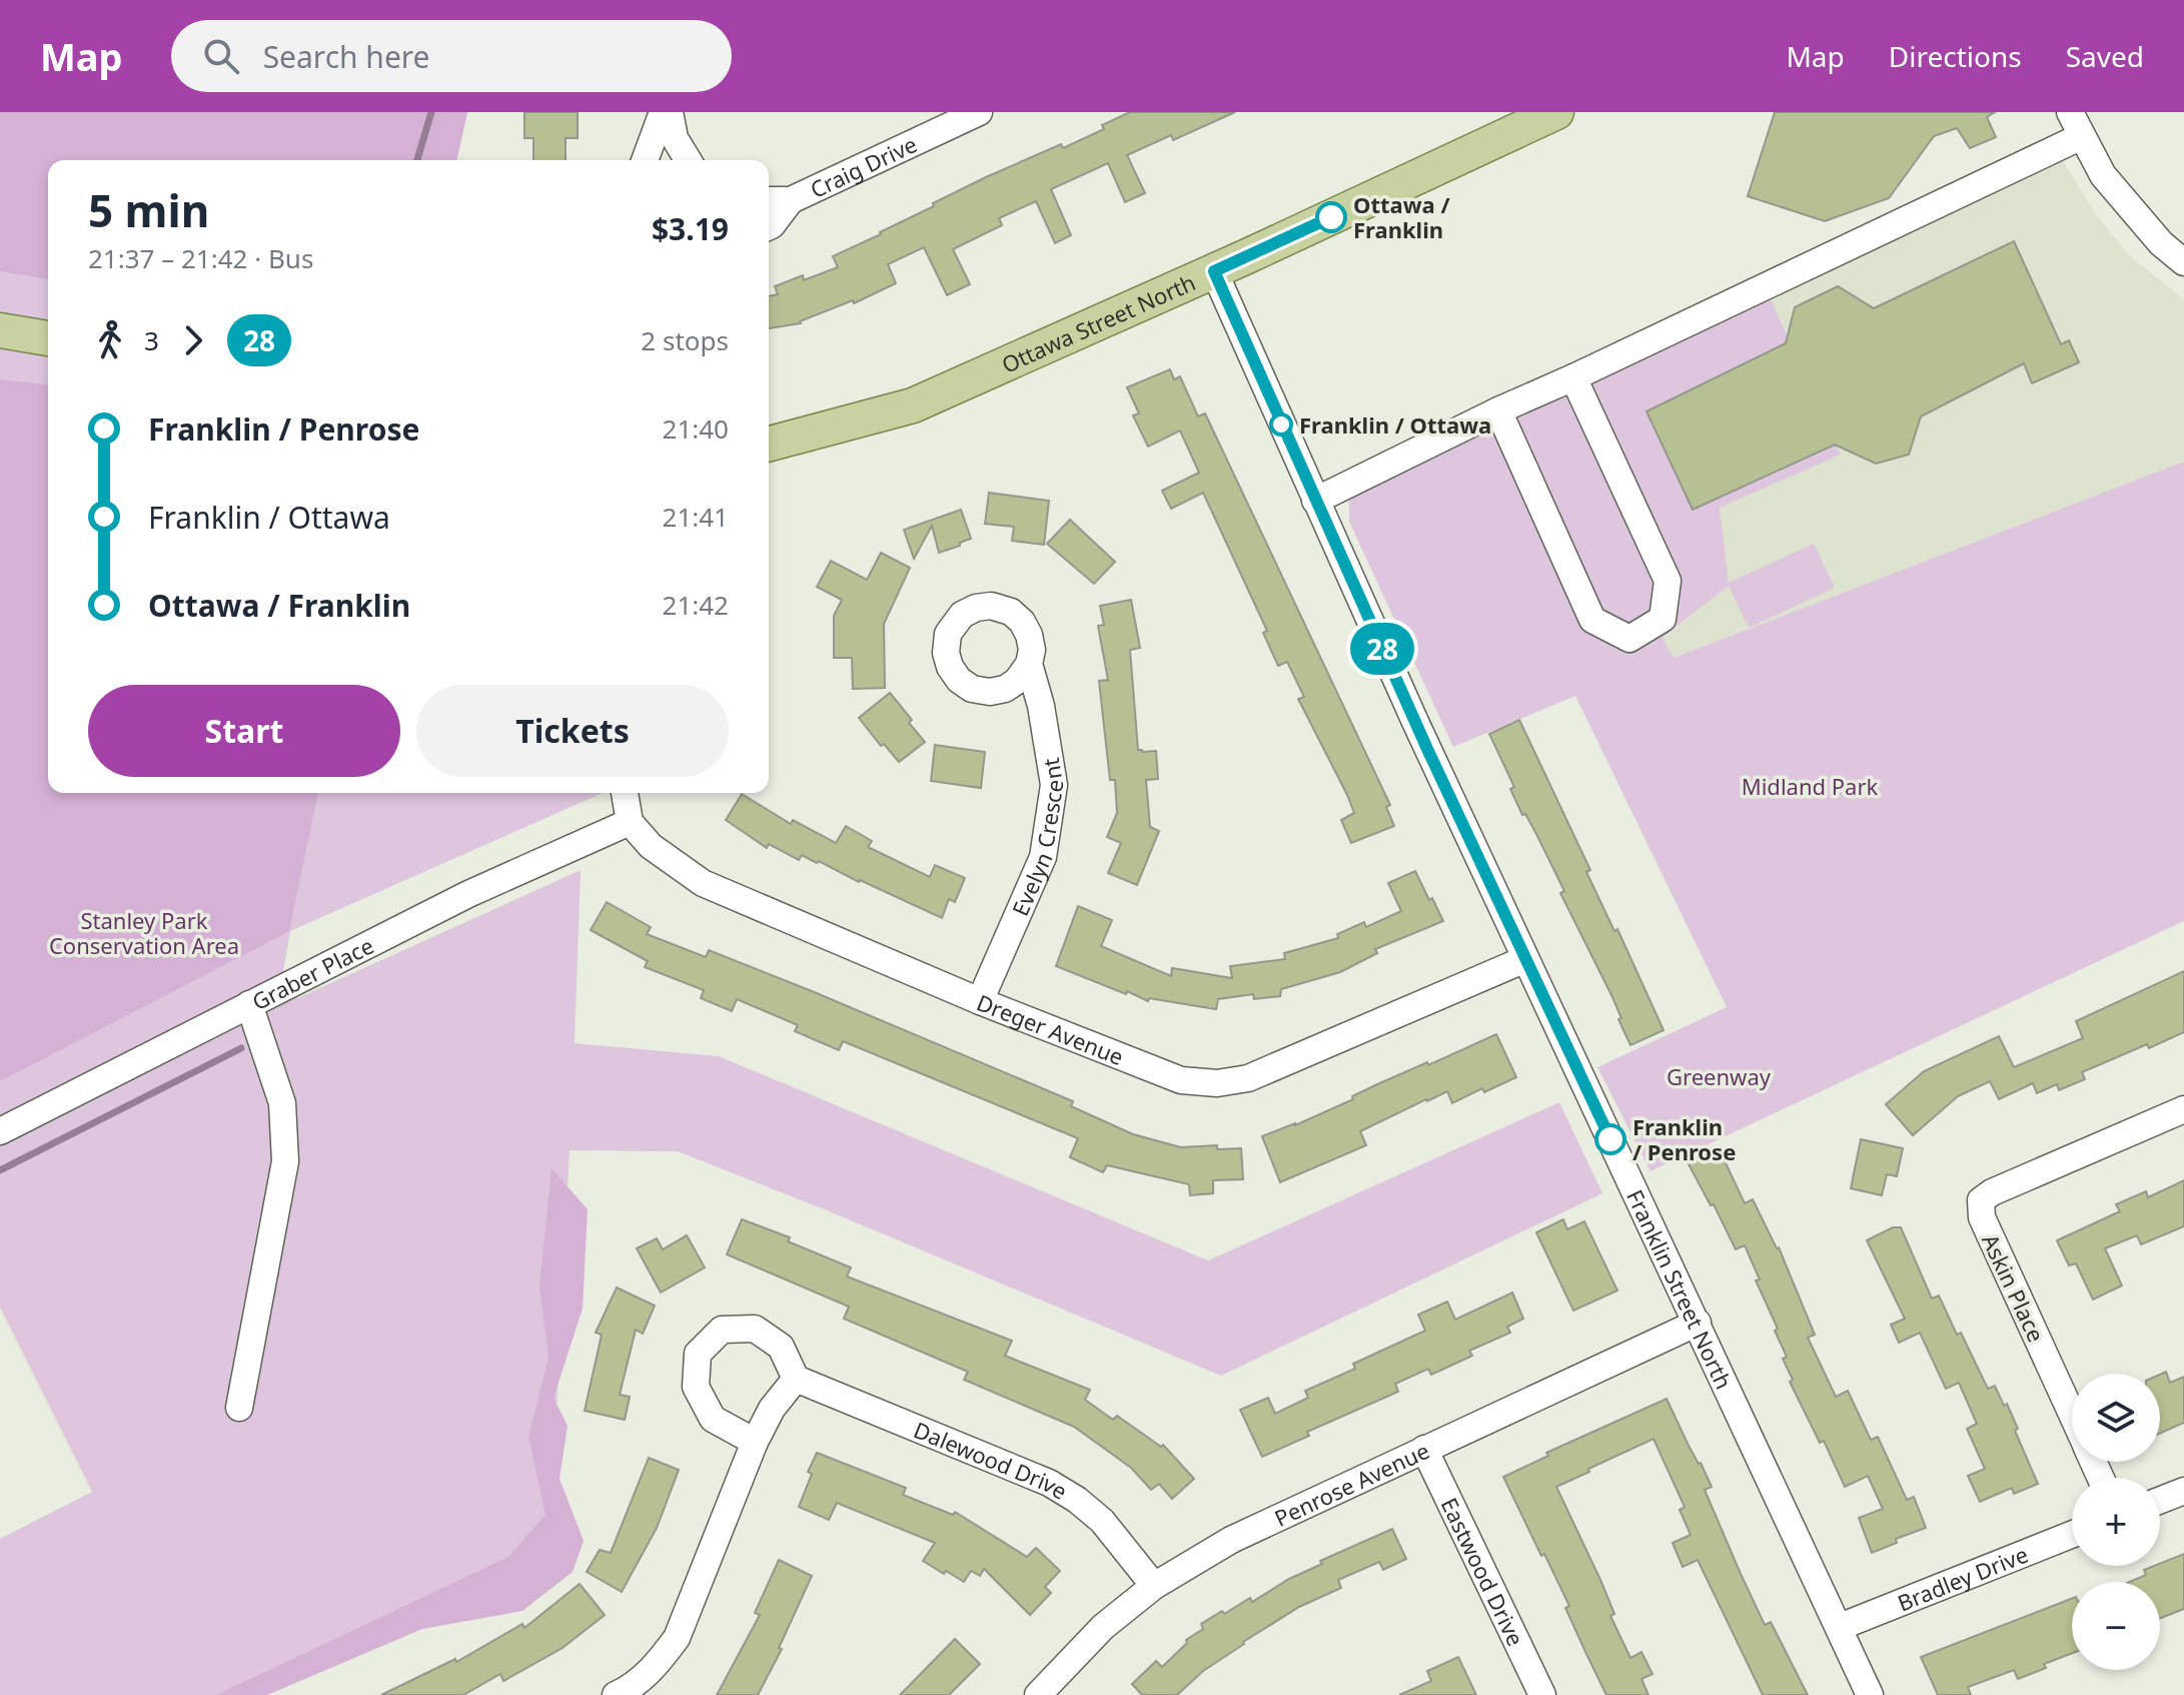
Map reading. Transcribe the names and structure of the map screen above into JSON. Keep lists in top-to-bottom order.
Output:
{
  "streets": {
    "main road": ["Ottawa Street North"],
    "street": [
      "Craig Drive",
      "Evelyn Crescent",
      "Graber Place",
      "Dreger Avenue",
      "Askin Place",
      "Franklin Street North",
      "Dalewood Drive",
      "Penrose Avenue",
      "Eastwood Drive",
      "Bradley Drive"
    ]
  },
  "crossings": [
    ["Ottawa Street North", "Franklin Street North"],
    ["Evelyn Crescent", "Dreger Avenue"],
    ["Graber Place", "Dreger Avenue"],
    ["Dreger Avenue", "Franklin Street North"],
    ["Franklin Street North", "Penrose Avenue"],
    ["Franklin Street North", "Bradley Drive"],
    ["Dalewood Drive", "Penrose Avenue"],
    ["Penrose Avenue", "Eastwood Drive"]
  ],
  "parks": ["Midland Park", "Stanley Park Conservation Area", "Greenway"],
  "places": ["Ottawa / Franklin", "Franklin / Ottawa", "Franklin / Penrose"],
  "lines": ["bus line 28"],
  "page": {
    "header": "Map",
    "search": "Search here",
    "nav": ["Map", "Directions", "Saved"],
    "on_map": "28",
    "heading": ["5 min", "21:37 – 21:42 · Bus", "$3.19"],
    "legs": ["3", "28", "2 stops"],
    "list": [
      {
        "name": "Franklin / Penrose",
        "value": "21:40"
      },
      {
        "name": "Franklin / Ottawa",
        "value": "21:41"
      },
      {
        "name": "Ottawa / Franklin",
        "value": "21:42"
      }
    ],
    "buttons": ["Start", "Tickets"],
    "map_buttons": ["+", "−"]
  }
}
